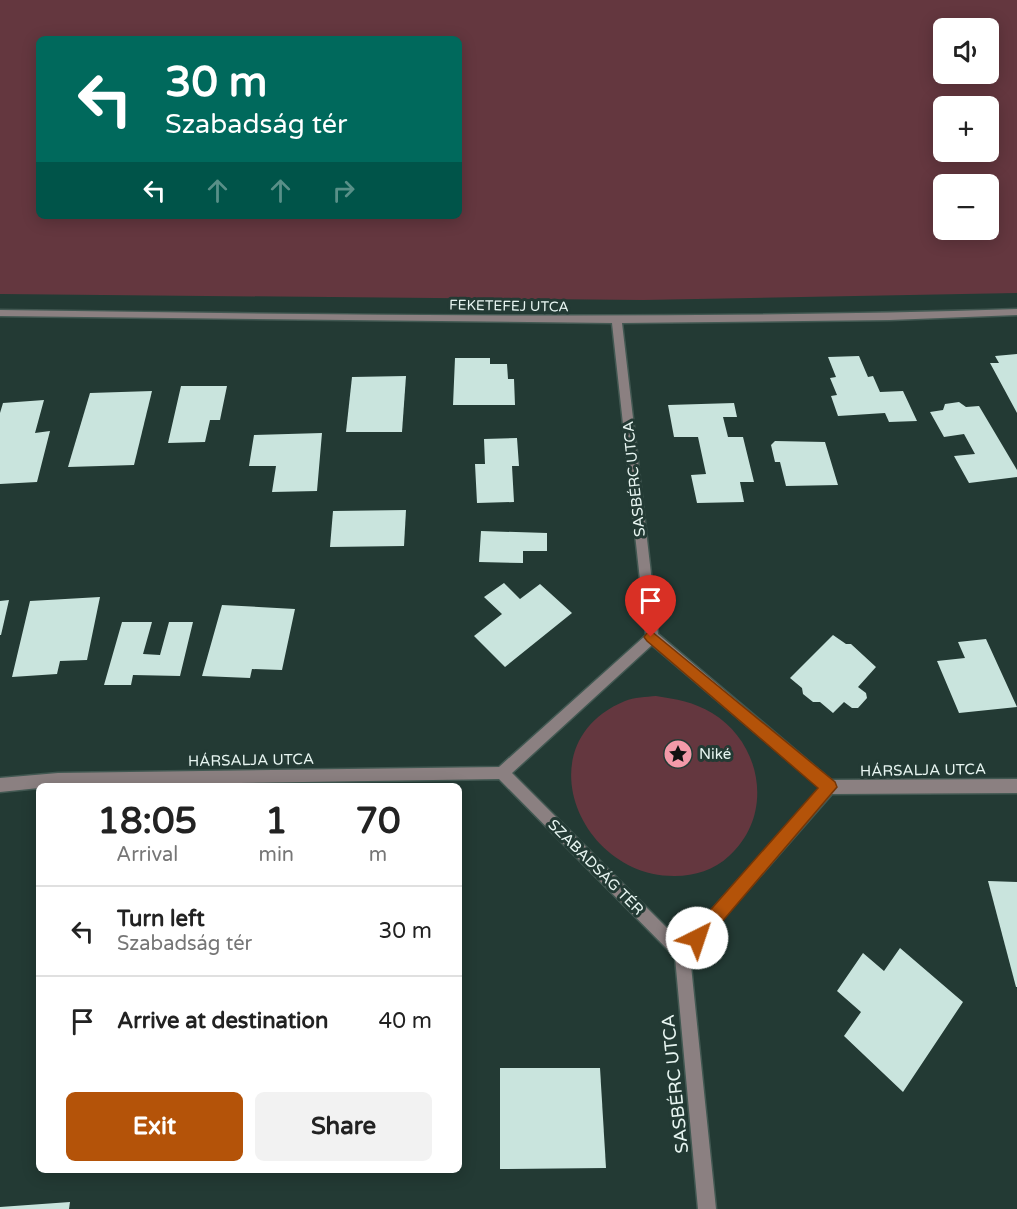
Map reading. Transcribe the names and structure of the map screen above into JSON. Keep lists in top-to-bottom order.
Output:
{
  "streets": {
    "street": [
      "FEKETEFEJ UTCA",
      "SASBÉRC UTCA",
      "HÁRSALJA UTCA",
      "SZABADSÁG TÉR"
    ]
  },
  "crossings": [
    ["FEKETEFEJ UTCA", "SASBÉRC UTCA"],
    ["SASBÉRC UTCA", "SZABADSÁG TÉR"],
    ["HÁRSALJA UTCA", "SZABADSÁG TÉR"]
  ],
  "places": {
    "place": ["Niké"]
  },
  "page": {
    "map_buttons": ["+", "−"],
    "turn": ["30 m", "Szabadság tér"],
    "eta": [
      "18:05",
      "Arrival",
      "1",
      "min",
      "70",
      "m"
    ],
    "list": [
      {
        "name": "Turn left",
        "note": "Szabadság tér",
        "value": "30 m"
      },
      {
        "name": "Arrive at destination",
        "value": "40 m"
      }
    ],
    "buttons": ["Exit", "Share"]
  }
}
